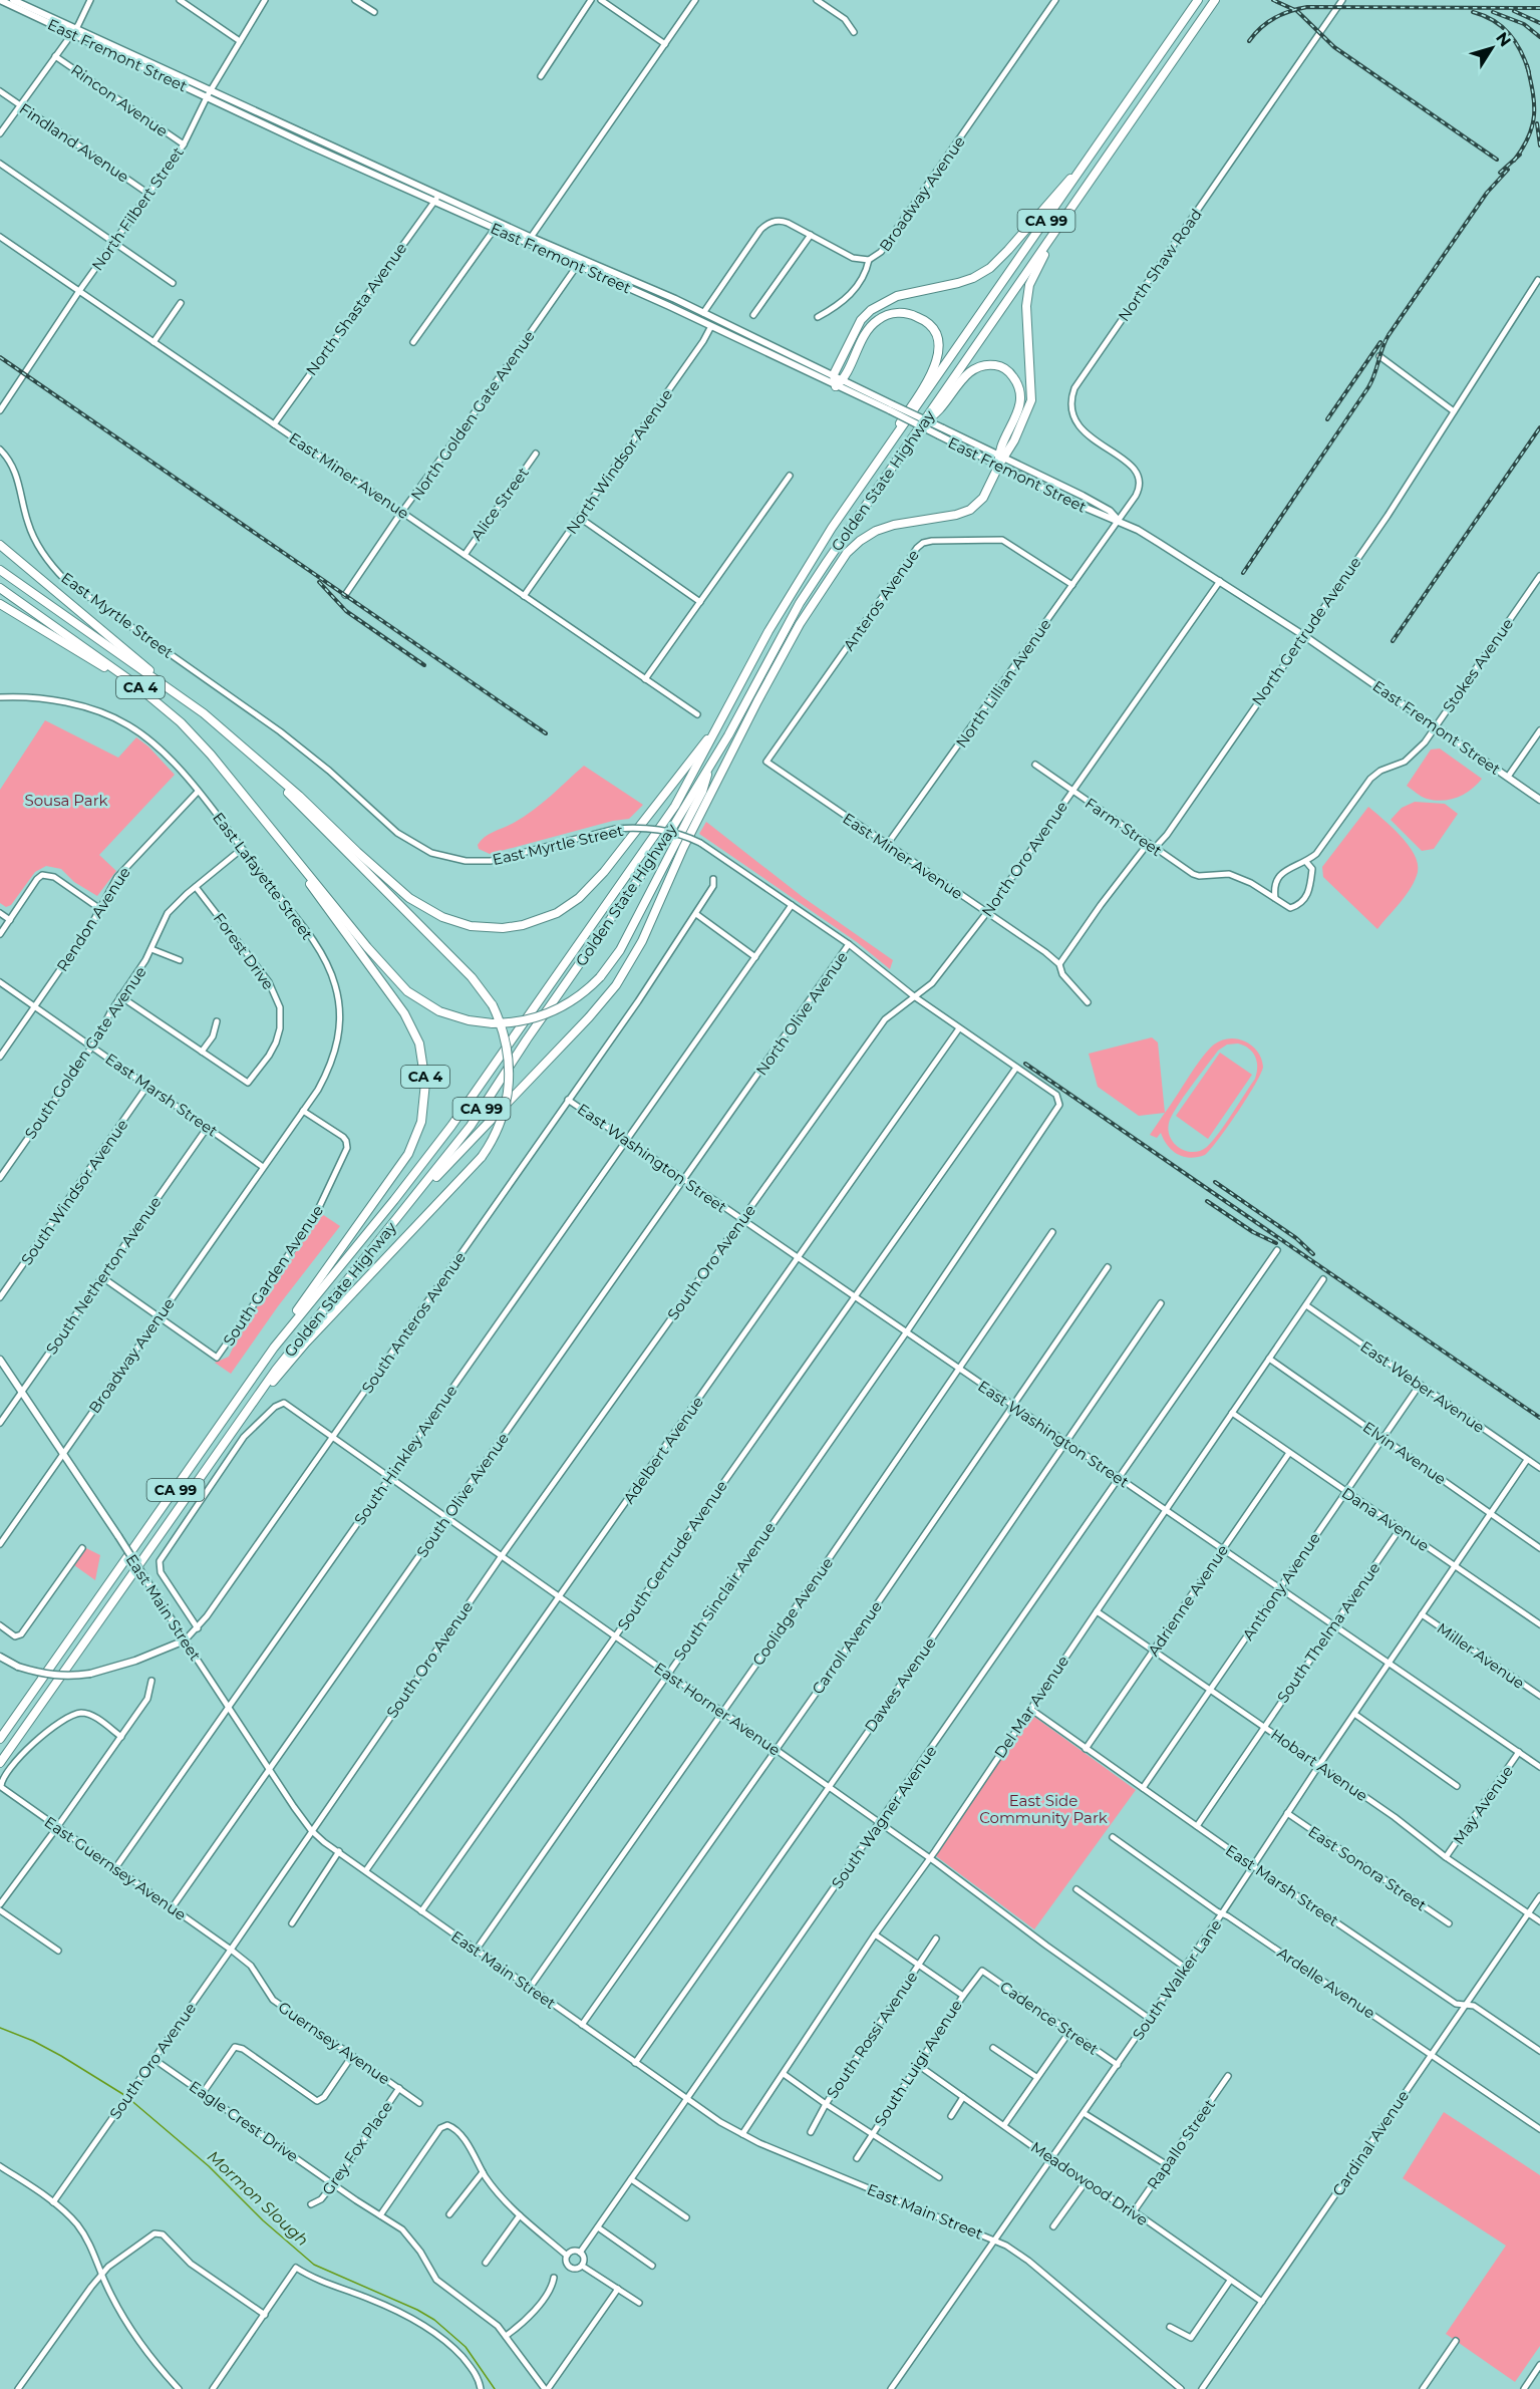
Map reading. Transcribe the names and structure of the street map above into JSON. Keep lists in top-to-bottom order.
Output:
{
  "streets": {
    "highway": ["CA 99", "Golden State Highway", "CA 4"],
    "main road": ["East Fremont Street", "East Main Street"],
    "street": [
      "Rincon Avenue",
      "Findland Avenue",
      "Broadway Avenue",
      "North Filbert Street",
      "North Shaw Road",
      "North Shasta Avenue",
      "North Golden Gate Avenue",
      "North Windsor Avenue",
      "East Miner Avenue",
      "Alice Street",
      "Anteros Avenue",
      "East Myrtle Street",
      "North Gertrude Avenue",
      "Stokes Avenue",
      "North Lillian Avenue",
      "Farm Street",
      "North Oro Avenue",
      "East Lafayette Street",
      "Rendon Avenue",
      "Forest Drive",
      "North Olive Avenue",
      "South Golden Gate Avenue",
      "East Marsh Street",
      "East Washington Street",
      "South Windsor Avenue",
      "South Oro Avenue",
      "South Netherton Avenue",
      "South Garden Avenue",
      "South Anteros Avenue",
      "East Weber Avenue",
      "Adelbert Avenue",
      "Elvin Avenue",
      "South Hinkley Avenue",
      "South Olive Avenue",
      "Dana Avenue",
      "South Gertrude Avenue",
      "Anthony Avenue",
      "South Sinclair Avenue",
      "Adrienne Avenue",
      "Coolidge Avenue",
      "South Thelma Avenue",
      "Carroll Avenue",
      "Miller Avenue",
      "Dawes Avenue",
      "Del Mar Avenue",
      "East Horner Avenue",
      "Hobart Avenue",
      "May Avenue",
      "South Wagner Avenue",
      "East Guernsey Avenue",
      "East Sonora Street",
      "South Walker Lane",
      "Ardelle Avenue",
      "Cadence Street",
      "South Rossi Avenue",
      "Guernsey Avenue",
      "South Luigi Avenue",
      "Eagle Crest Drive",
      "Cardinal Avenue",
      "Rapallo Street",
      "Grey Fox Place",
      "Meadowood Drive"
    ]
  },
  "crossings": [
    ["East Fremont Street", "Broadway Avenue"],
    ["East Fremont Street", "North Filbert Street"],
    ["East Fremont Street", "North Shaw Road"],
    ["East Fremont Street", "North Shasta Avenue"],
    ["East Fremont Street", "North Golden Gate Avenue"],
    ["East Fremont Street", "North Windsor Avenue"],
    ["East Fremont Street", "North Gertrude Avenue"],
    ["East Fremont Street", "Stokes Avenue"],
    ["East Fremont Street", "North Lillian Avenue"],
    ["East Fremont Street", "North Oro Avenue"],
    ["Rincon Avenue", "North Filbert Street"],
    ["Findland Avenue", "North Filbert Street"],
    ["Broadway Avenue", "East Lafayette Street"],
    ["Broadway Avenue", "East Marsh Street"],
    ["Broadway Avenue", "South Garden Avenue"],
    ["Broadway Avenue", "East Main Street"],
    ["North Filbert Street", "East Miner Avenue"],
    ["North Shaw Road", "North Lillian Avenue"],
    ["North Shasta Avenue", "East Miner Avenue"],
    ["North Golden Gate Avenue", "East Miner Avenue"],
    ["North Windsor Avenue", "East Miner Avenue"],
    ["East Miner Avenue", "Alice Street"],
    ["East Miner Avenue", "Anteros Avenue"],
    ["East Miner Avenue", "North Lillian Avenue"],
    ["East Miner Avenue", "North Oro Avenue"],
    ["Golden State Highway", "CA 4"],
    ["Anteros Avenue", "North Lillian Avenue"],
    ["East Myrtle Street", "North Oro Avenue"],
    ["East Myrtle Street", "North Olive Avenue"],
    ["East Myrtle Street", "Adelbert Avenue"],
    ["East Myrtle Street", "South Hinkley Avenue"],
    ["East Myrtle Street", "South Gertrude Avenue"],
    ["East Myrtle Street", "South Sinclair Avenue"],
    ["North Gertrude Avenue", "Farm Street"],
    ["Stokes Avenue", "Farm Street"],
    ["Farm Street", "North Oro Avenue"],
    ["North Oro Avenue", "South Oro Avenue"],
    ["East Lafayette Street", "Rendon Avenue"],
    ["East Lafayette Street", "South Golden Gate Avenue"],
    ["East Lafayette Street", "East Marsh Street"],
    ["East Lafayette Street", "South Garden Avenue"],
    ["Rendon Avenue", "East Marsh Street"],
    ["Forest Drive", "South Golden Gate Avenue"],
    ["North Olive Avenue", "South Olive Avenue"],
    ["South Golden Gate Avenue", "East Marsh Street"],
    ["East Marsh Street", "South Windsor Avenue"],
    ["East Marsh Street", "South Netherton Avenue"],
    ["East Marsh Street", "Anthony Avenue"],
    ["East Marsh Street", "Adrienne Avenue"],
    ["East Marsh Street", "South Thelma Avenue"],
    ["East Marsh Street", "Del Mar Avenue"],
    ["East Marsh Street", "South Walker Lane"],
    ["East Marsh Street", "Cardinal Avenue"],
    ["East Washington Street", "South Oro Avenue"],
    ["East Washington Street", "South Anteros Avenue"],
    ["East Washington Street", "Adelbert Avenue"],
    ["East Washington Street", "South Hinkley Avenue"],
    ["East Washington Street", "South Olive Avenue"],
    ["East Washington Street", "South Gertrude Avenue"],
    ["East Washington Street", "Anthony Avenue"],
    ["East Washington Street", "South Sinclair Avenue"],
    ["East Washington Street", "Adrienne Avenue"],
    ["East Washington Street", "Coolidge Avenue"],
    ["East Washington Street", "South Thelma Avenue"],
    ["East Washington Street", "Carroll Avenue"],
    ["East Washington Street", "Dawes Avenue"],
    ["East Washington Street", "Del Mar Avenue"],
    ["East Washington Street", "May Avenue"],
    ["East Washington Street", "South Wagner Avenue"],
    ["East Washington Street", "South Walker Lane"],
    ["South Oro Avenue", "East Main Street"],
    ["South Oro Avenue", "East Horner Avenue"],
    ["South Oro Avenue", "East Guernsey Avenue"],
    ["South Oro Avenue", "Guernsey Avenue"],
    ["South Oro Avenue", "Eagle Crest Drive"],
    ["South Netherton Avenue", "East Main Street"],
    ["South Anteros Avenue", "East Main Street"],
    ["South Anteros Avenue", "East Horner Avenue"],
    ["East Weber Avenue", "Anthony Avenue"],
    ["East Weber Avenue", "Del Mar Avenue"],
    ["East Weber Avenue", "South Walker Lane"],
    ["Adelbert Avenue", "East Main Street"],
    ["Adelbert Avenue", "East Horner Avenue"],
    ["Elvin Avenue", "Anthony Avenue"],
    ["Elvin Avenue", "Del Mar Avenue"],
    ["Elvin Avenue", "South Walker Lane"],
    ["South Hinkley Avenue", "East Main Street"],
    ["South Hinkley Avenue", "East Horner Avenue"],
    ["South Hinkley Avenue", "East Guernsey Avenue"],
    ["South Olive Avenue", "East Main Street"],
    ["South Olive Avenue", "East Horner Avenue"],
    ["South Olive Avenue", "East Guernsey Avenue"],
    ["Dana Avenue", "Anthony Avenue"],
    ["Dana Avenue", "Adrienne Avenue"],
    ["Dana Avenue", "South Thelma Avenue"],
    ["Dana Avenue", "Del Mar Avenue"],
    ["Dana Avenue", "South Walker Lane"],
    ["South Gertrude Avenue", "East Main Street"],
    ["South Gertrude Avenue", "East Horner Avenue"],
    ["Anthony Avenue", "Hobart Avenue"],
    ["South Sinclair Avenue", "East Main Street"],
    ["South Sinclair Avenue", "East Horner Avenue"],
    ["Adrienne Avenue", "Hobart Avenue"],
    ["East Main Street", "Coolidge Avenue"],
    ["East Main Street", "Carroll Avenue"],
    ["East Main Street", "Dawes Avenue"],
    ["East Main Street", "Del Mar Avenue"],
    ["East Main Street", "South Wagner Avenue"],
    ["East Main Street", "South Walker Lane"],
    ["Coolidge Avenue", "East Horner Avenue"],
    ["South Thelma Avenue", "Hobart Avenue"],
    ["Carroll Avenue", "East Horner Avenue"],
    ["Miller Avenue", "South Walker Lane"],
    ["Dawes Avenue", "East Horner Avenue"],
    ["Del Mar Avenue", "East Horner Avenue"],
    ["Del Mar Avenue", "Hobart Avenue"],
    ["East Horner Avenue", "South Wagner Avenue"],
    ["East Horner Avenue", "South Walker Lane"],
    ["Hobart Avenue", "May Avenue"],
    ["Hobart Avenue", "South Walker Lane"],
    ["Hobart Avenue", "Cardinal Avenue"],
    ["East Guernsey Avenue", "Guernsey Avenue"],
    ["East Sonora Street", "South Walker Lane"],
    ["South Walker Lane", "Ardelle Avenue"],
    ["South Walker Lane", "Cadence Street"],
    ["South Walker Lane", "Meadowood Drive"],
    ["Ardelle Avenue", "Cardinal Avenue"],
    ["Cadence Street", "South Luigi Avenue"],
    ["Guernsey Avenue", "Grey Fox Place"],
    ["South Luigi Avenue", "Meadowood Drive"],
    ["Eagle Crest Drive", "Grey Fox Place"],
    ["Cardinal Avenue", "Meadowood Drive"],
    ["Rapallo Street", "Meadowood Drive"]
  ],
  "water": ["Mormon Slough"],
  "parks": ["Sousa Park", "East Side Community Park"],
  "north": "top right"
}
